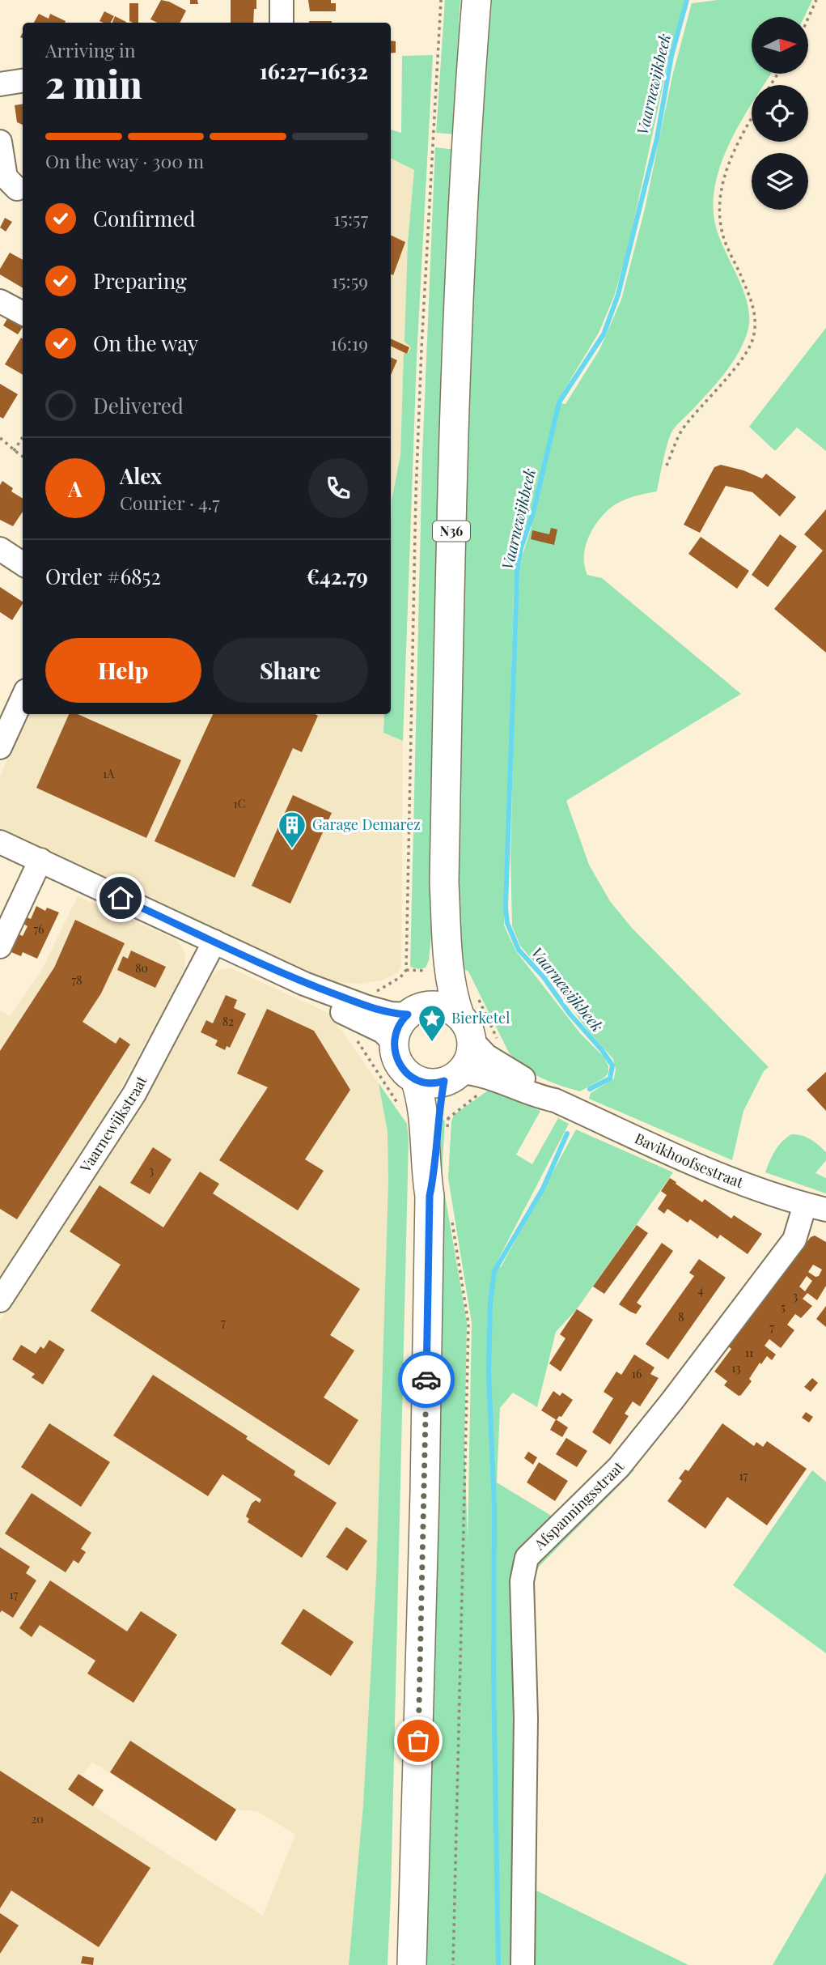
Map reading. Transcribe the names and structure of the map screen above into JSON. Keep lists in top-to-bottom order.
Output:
{
  "streets": {
    "main road": ["N36"],
    "street": ["Vaarnewijkstraat", "Bavikhoofsestraat", "Afspanningsstraat"]
  },
  "crossings": [
    ["N36", "Bavikhoofsestraat"],
    ["Bavikhoofsestraat", "Afspanningsstraat"]
  ],
  "water": ["Vaarnewijkbeek"],
  "places": {
    "building": ["Garage Demarez"],
    "place": ["Bierketel"]
  },
  "house_numbers": [
    "1A",
    "1C",
    "76",
    "80",
    "78",
    "82",
    "3",
    "4",
    "3",
    "5",
    "8",
    "7",
    "7",
    "11",
    "13",
    "16",
    "17",
    "17",
    "20"
  ],
  "north": "right",
  "page": {
    "heading": ["2 min", "Arriving in", "16:27–16:32"],
    "panel": [
      "Alex",
      "Courier · 4.7",
      "Order #6852",
      "€42.79"
    ],
    "bar": "On the way · 300 m",
    "list": [
      ["Confirmed", "15:57"],
      ["Preparing", "15:59"],
      ["On the way", "16:19"],
      "Delivered"
    ],
    "round": "A",
    "buttons": ["Help", "Share"]
  }
}
